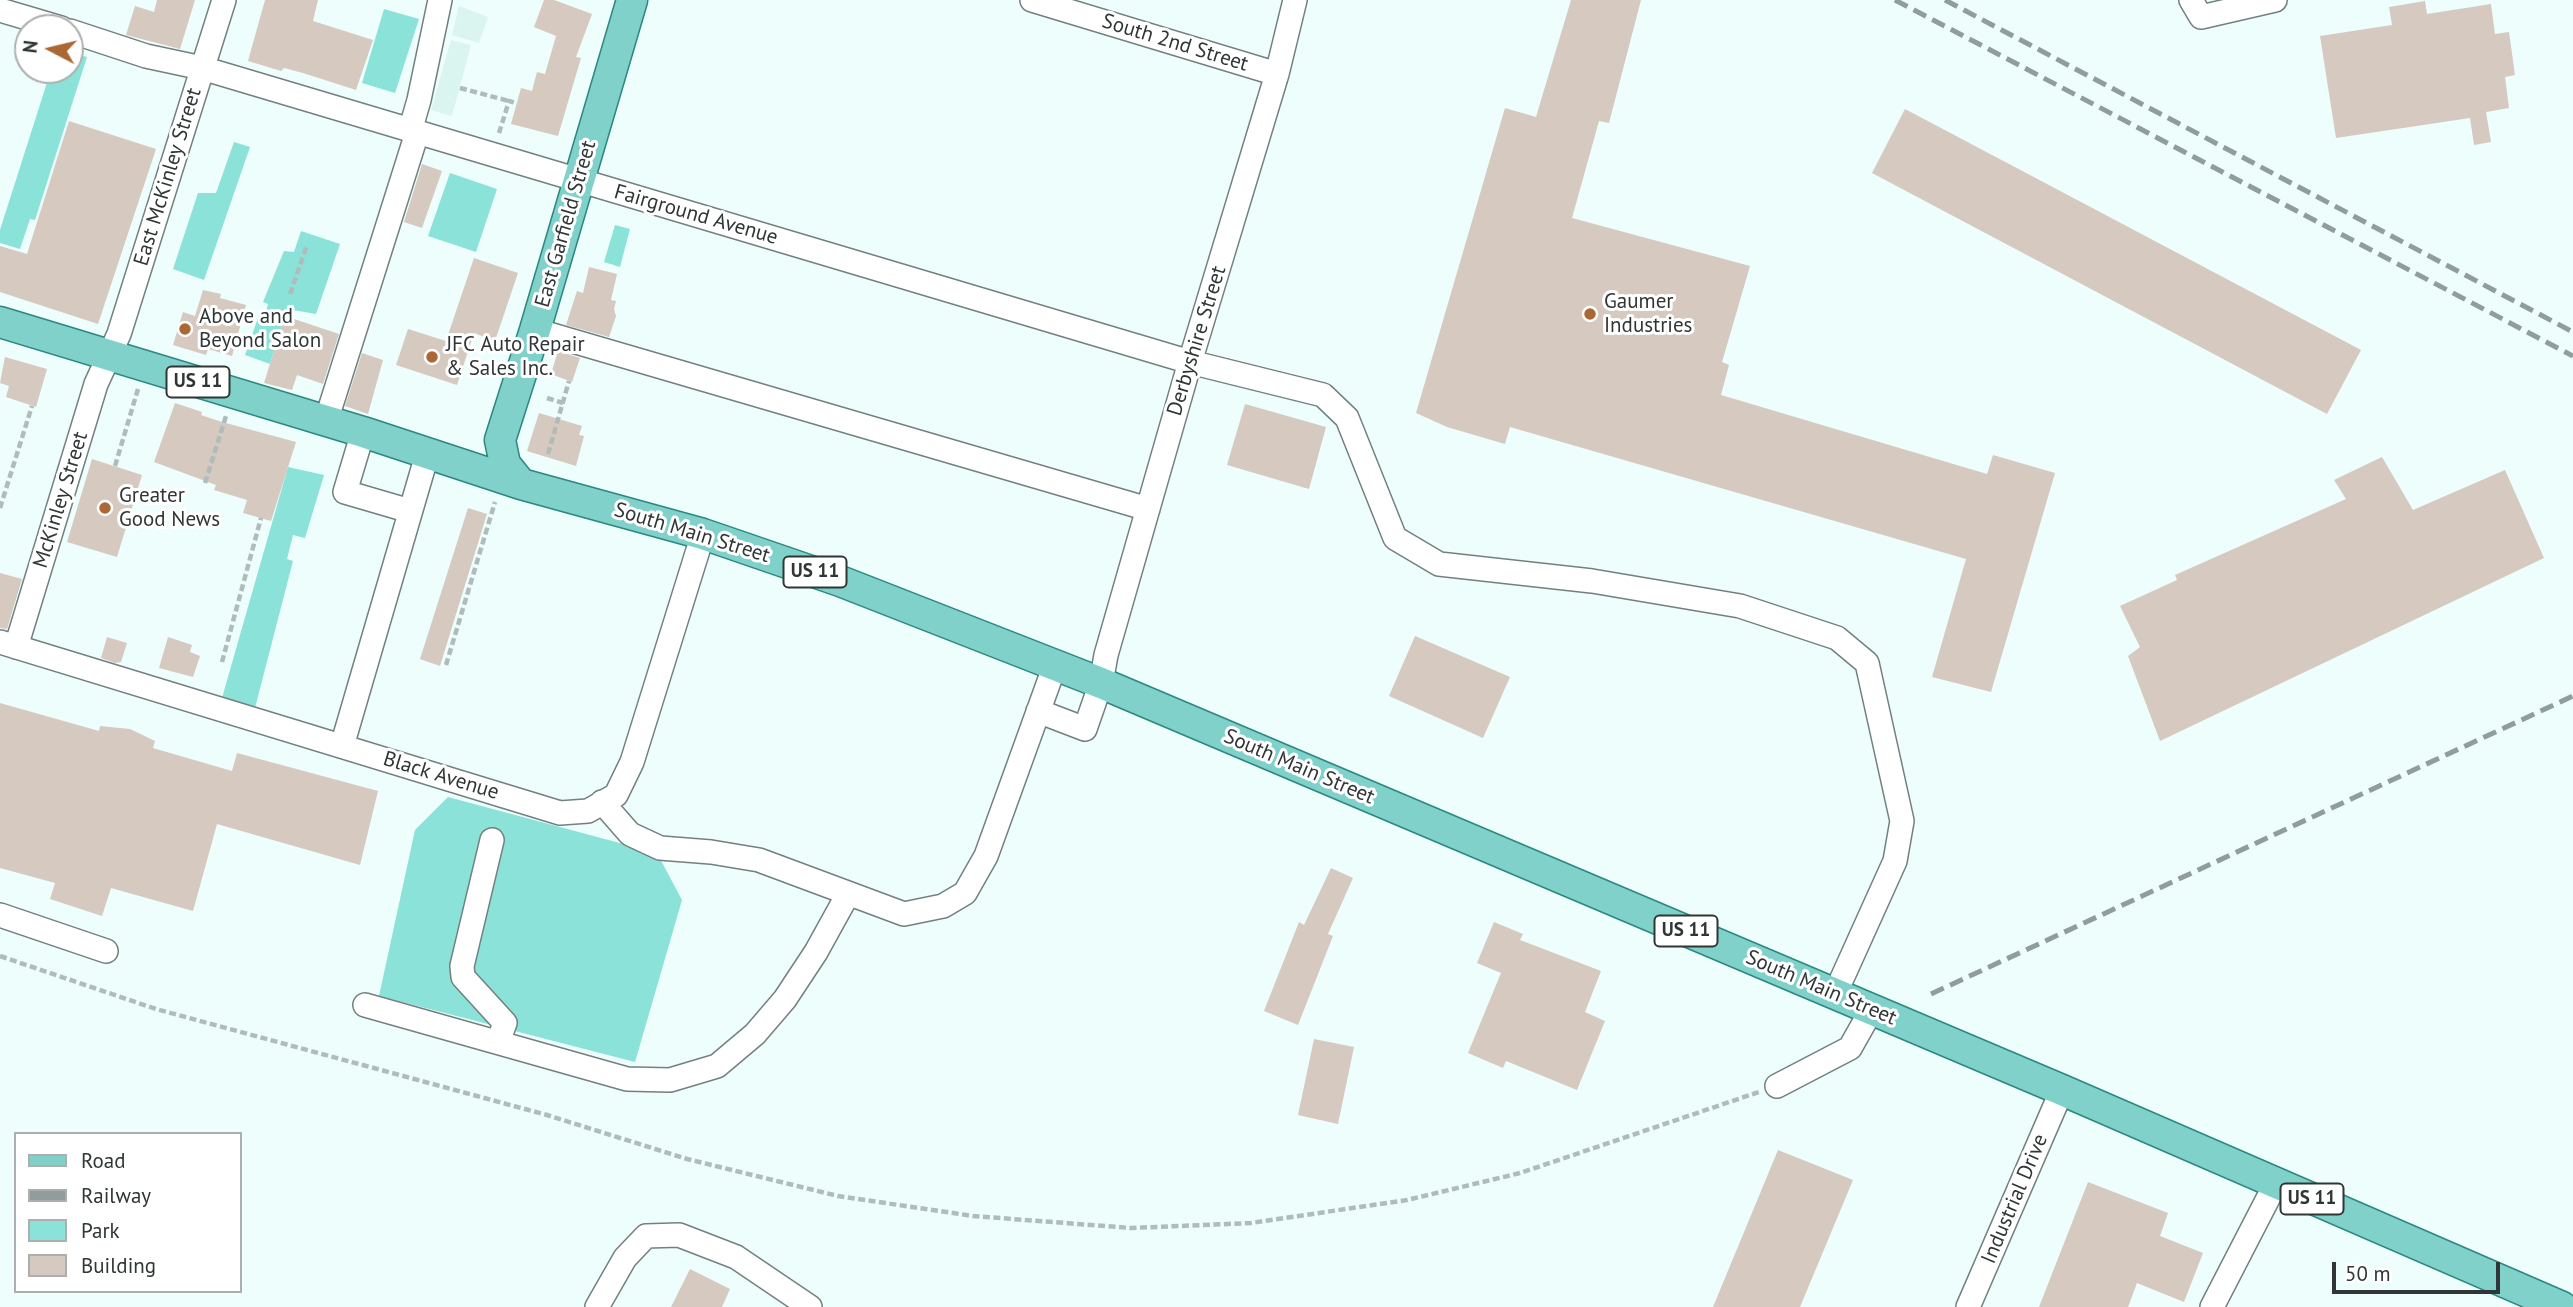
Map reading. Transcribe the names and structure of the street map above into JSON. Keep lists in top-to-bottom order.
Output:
{
  "streets": {
    "main road": ["East Garfield Street", "US 11", "South Main Street"],
    "street": [
      "South 2nd Street",
      "East McKinley Street",
      "Fairground Avenue",
      "Derbyshire Street",
      "McKinley Street",
      "Black Avenue",
      "Industrial Drive"
    ]
  },
  "crossings": [
    ["South 2nd Street", "Derbyshire Street"],
    ["East McKinley Street", "Fairground Avenue"],
    ["East McKinley Street", "McKinley Street"],
    ["East McKinley Street", "South Main Street"],
    ["Fairground Avenue", "East Garfield Street"],
    ["Fairground Avenue", "Derbyshire Street"],
    ["Fairground Avenue", "South Main Street"],
    ["Derbyshire Street", "South Main Street"],
    ["McKinley Street", "South Main Street"],
    ["McKinley Street", "Black Avenue"],
    ["South Main Street", "Industrial Drive"]
  ],
  "places": [
    "Gaumer Industries",
    "Above and Beyond Salon",
    "JFC Auto Repair & Sales Inc.",
    "Greater Good News"
  ],
  "legend": [
    "Road",
    "Railway",
    "Park",
    "Building"
  ],
  "scale_bar": "50 m",
  "north": "left"
}
